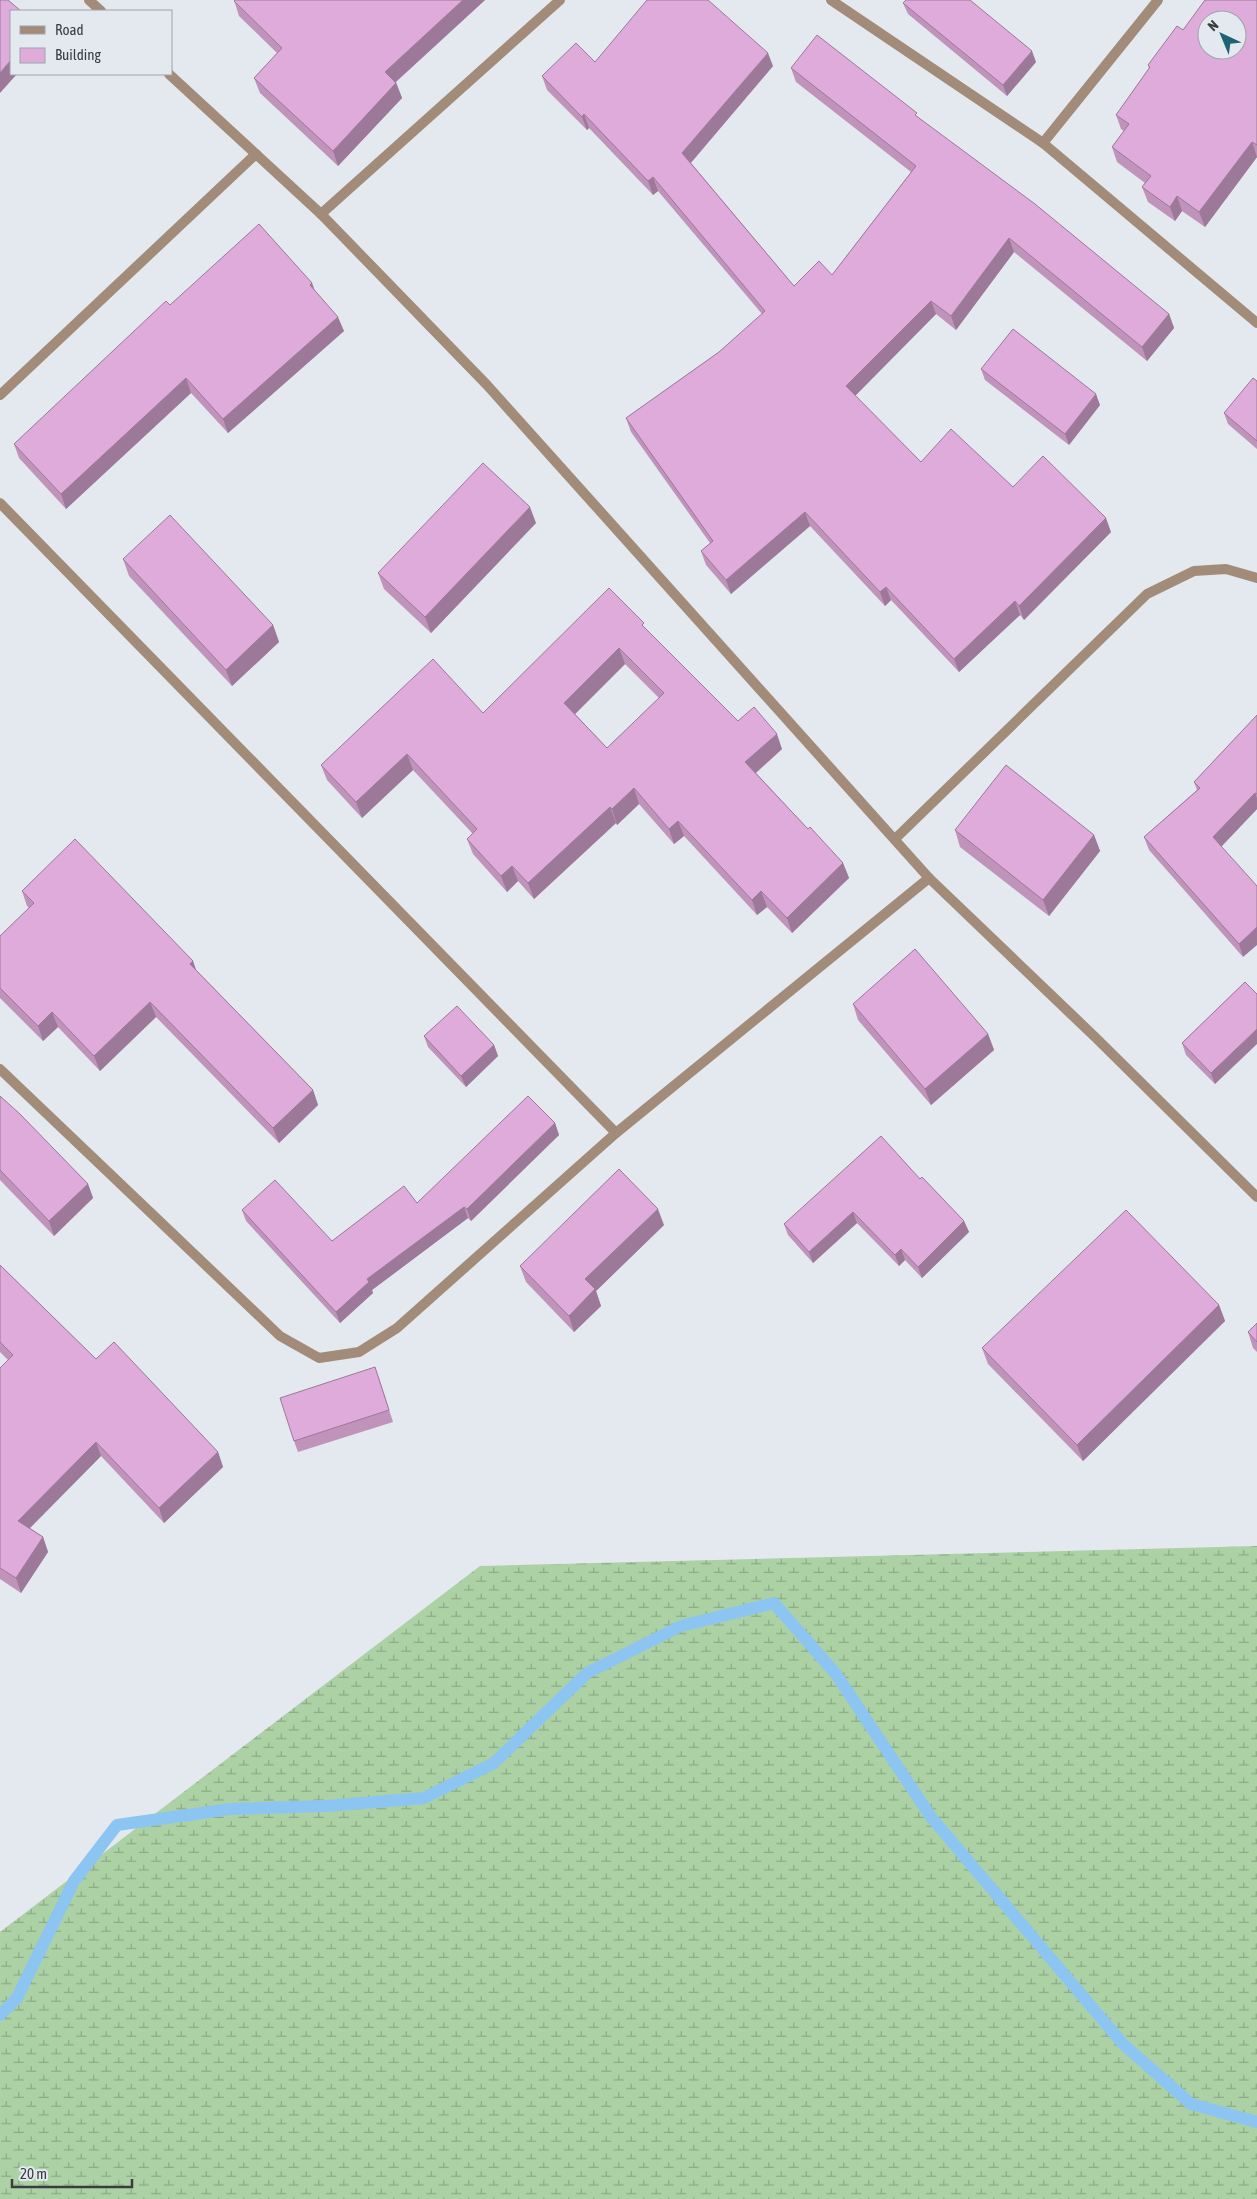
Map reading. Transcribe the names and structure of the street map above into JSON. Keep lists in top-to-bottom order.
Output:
{
  "legend": ["Road", "Building"],
  "scale_bar": "20 m",
  "north": "top left"
}
